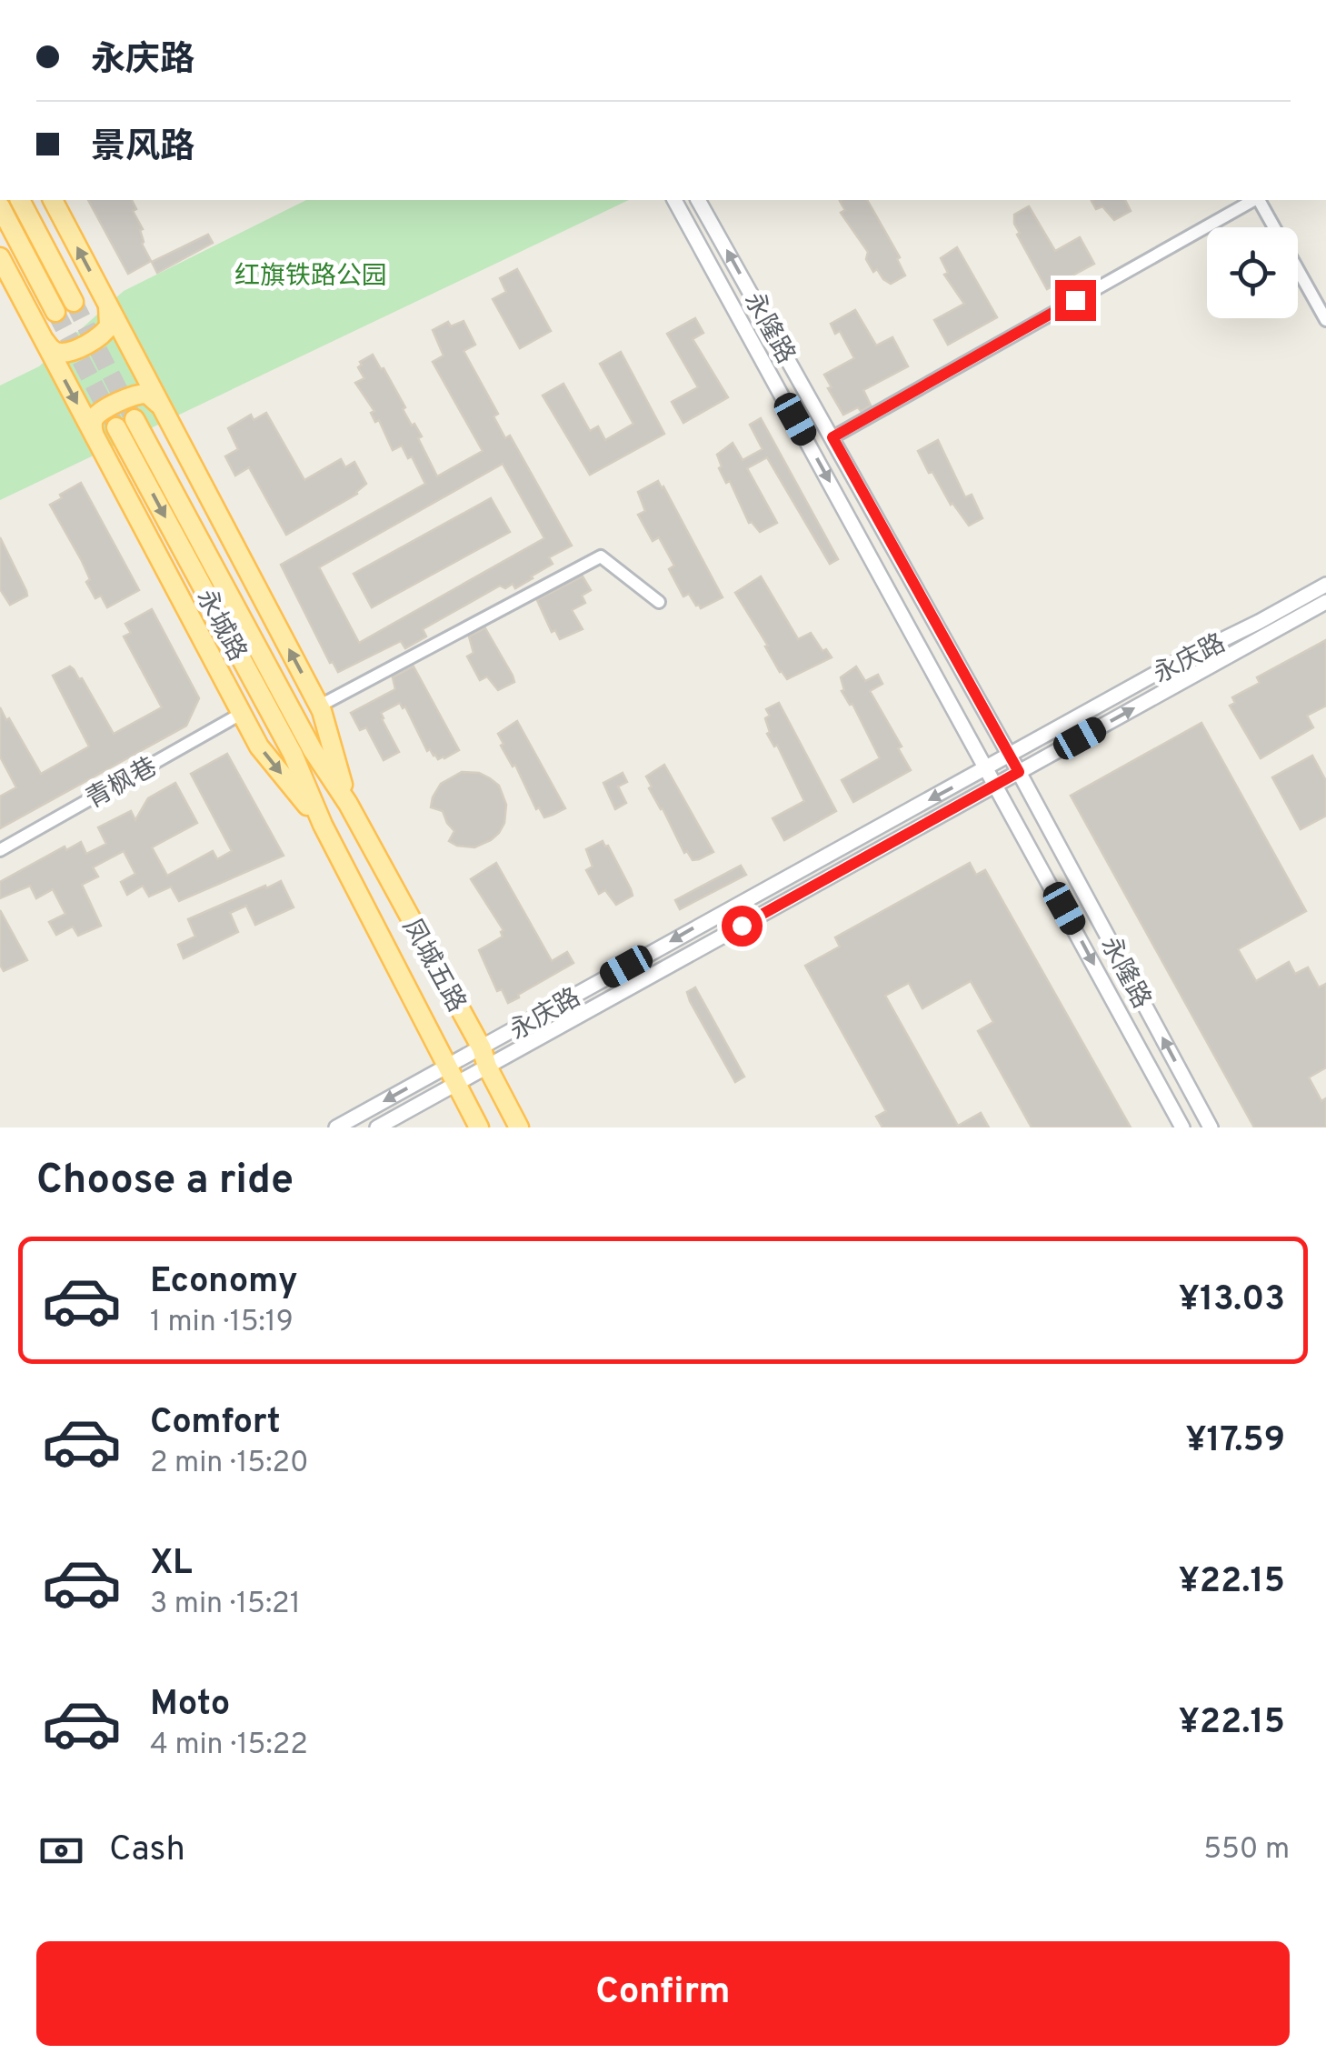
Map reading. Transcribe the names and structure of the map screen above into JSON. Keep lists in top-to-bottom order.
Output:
{
  "streets": {
    "main road": ["永城路", "凤城五路"],
    "street": ["永隆路", "永庆路", "青枫巷"]
  },
  "crossings": [
    ["永隆路", "永庆路"],
    ["永城路", "凤城五路"],
    ["永庆路", "凤城五路"]
  ],
  "parks": ["红旗铁路公园"],
  "page": {
    "banner": ["永庆路", "景风路"],
    "heading": "Choose a ride",
    "list": [
      {
        "name": "Economy",
        "note": "1 min · 15:19",
        "value": "¥13.03"
      },
      {
        "name": "Comfort",
        "note": "2 min · 15:20",
        "value": "¥17.59"
      },
      {
        "name": "XL",
        "note": "3 min · 15:21",
        "value": "¥22.15"
      },
      {
        "name": "Moto",
        "note": "4 min · 15:22",
        "value": "¥22.15"
      }
    ],
    "pay": ["Cash", "550 m"],
    "buttons": "Confirm"
  }
}
